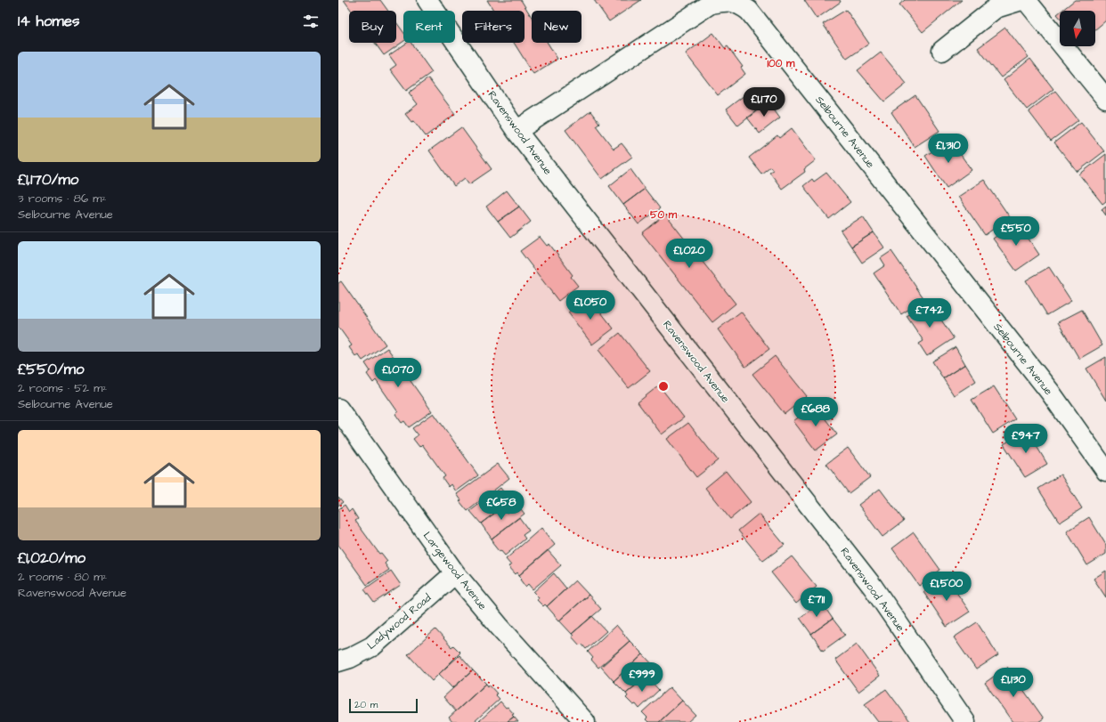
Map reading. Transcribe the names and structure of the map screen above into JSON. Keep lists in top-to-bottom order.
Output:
{
  "streets": {
    "street": [
      "Selbourne Avenue",
      "Ravenswood Avenue",
      "Largewood Avenue",
      "Ladywood Road"
    ]
  },
  "crossings": [
    ["Selbourne Avenue", "Ravenswood Avenue"],
    ["Largewood Avenue", "Ladywood Road"]
  ],
  "scale_bar": "20 m",
  "north": "bottom",
  "page": {
    "heading": "14 homes",
    "chip": [
      "Buy",
      "Rent",
      "Filters",
      "New"
    ],
    "list": [
      {
        "name": "£1,170/mo",
        "note": "3 rooms · 86 m² · Selbourne Avenue"
      },
      {
        "name": "£550/mo",
        "note": "2 rooms · 52 m² · Selbourne Avenue"
      },
      {
        "name": "£1,020/mo",
        "note": "2 rooms · 80 m² · Ravenswood Avenue"
      }
    ],
    "price": [
      "£1,170",
      "£1,310",
      "£550",
      "£1,020",
      "£1,050",
      "£742",
      "£1,070",
      "£688",
      "£947",
      "£658",
      "£1,500",
      "£711",
      "£999",
      "£1,130"
    ],
    "scale": "20 m"
  },
  "rings": ["100 m", "50 m"]
}
